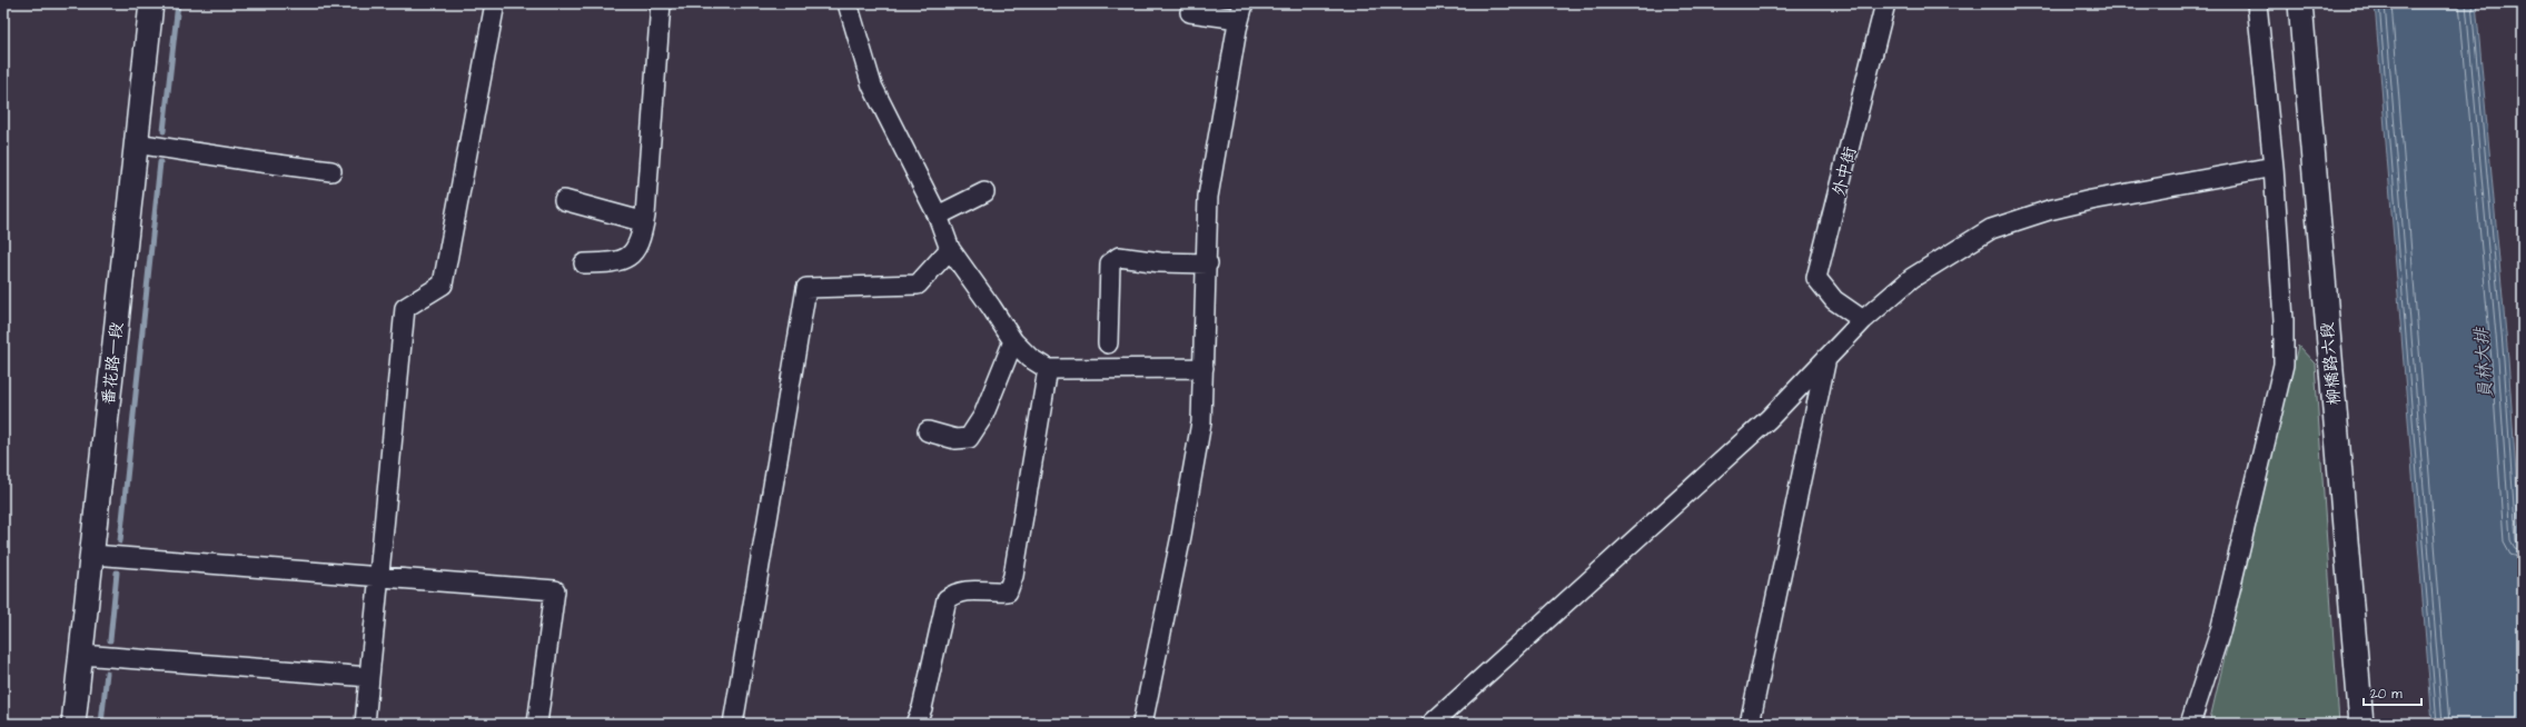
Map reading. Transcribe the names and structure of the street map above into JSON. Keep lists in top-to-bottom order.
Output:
{
  "streets": {
    "main road": ["番花路一段", "柳橋路六段"],
    "street": ["外中街"]
  },
  "water": ["員林大排"],
  "scale_bar": "20 m"
}
